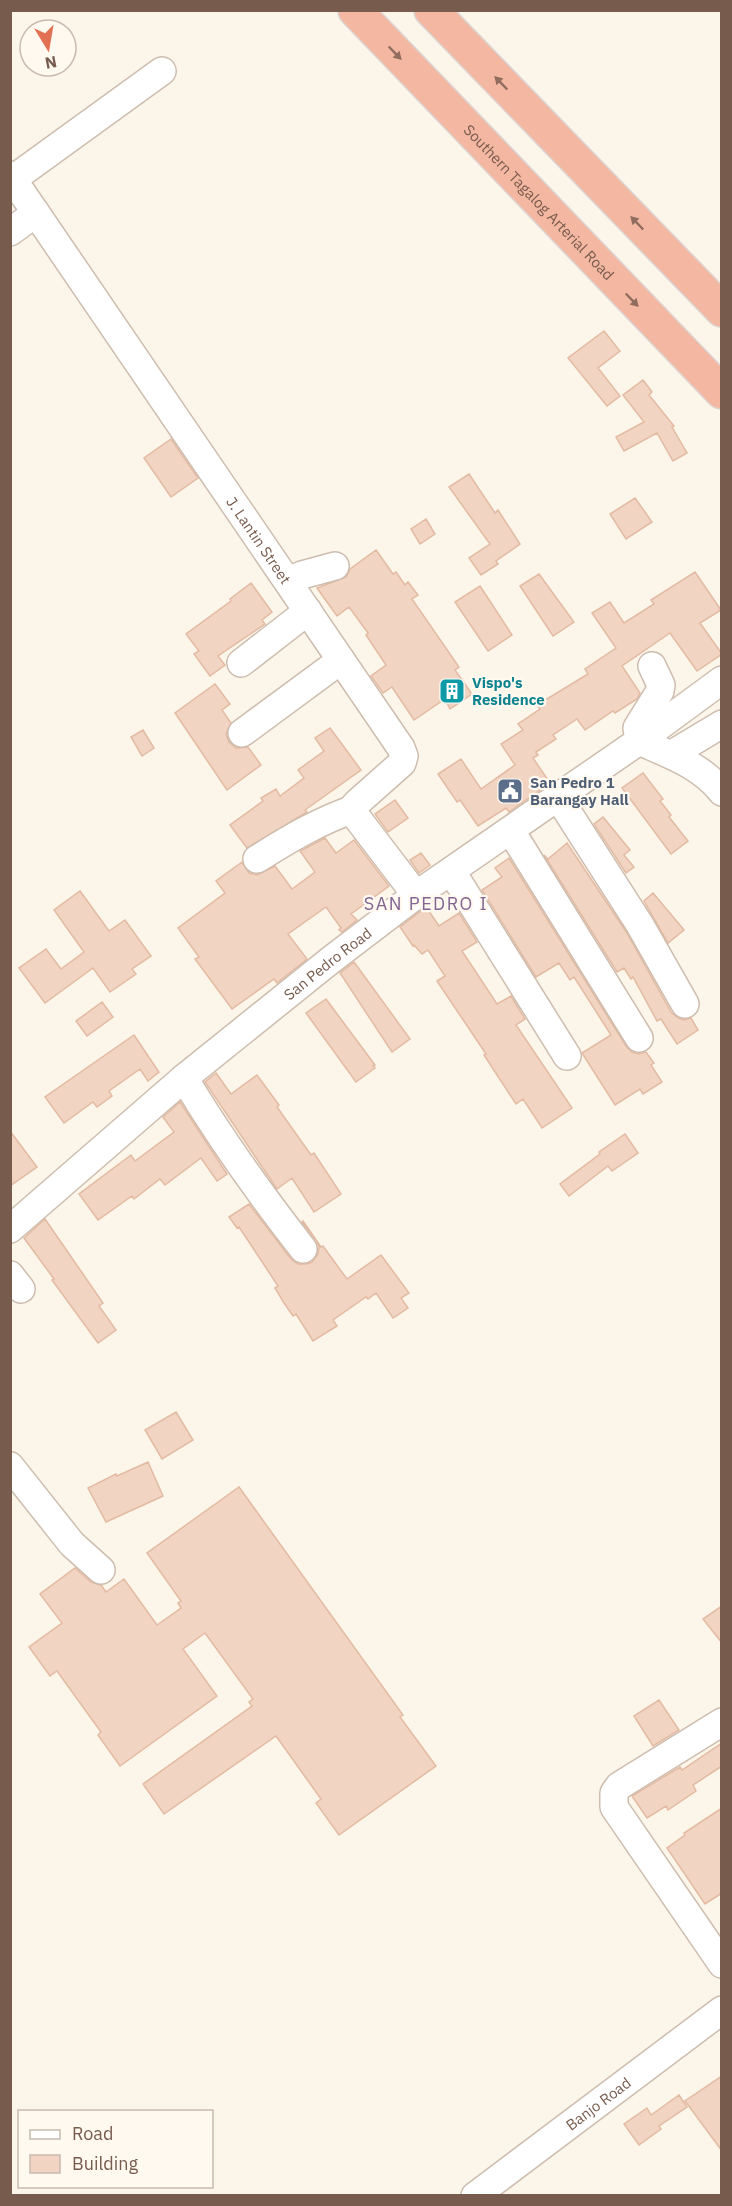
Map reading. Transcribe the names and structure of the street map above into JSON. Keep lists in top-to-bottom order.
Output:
{
  "streets": {
    "highway": ["Southern Tagalog Arterial Road"],
    "street": ["J. Lantin Street", "San Pedro Road", "Banjo Road"]
  },
  "districts": ["SAN PEDRO I"],
  "places": {
    "building": ["Vispo's Residence"],
    "public building": ["San Pedro 1 Barangay Hall"]
  },
  "legend": ["Road", "Building"],
  "north": "bottom"
}
